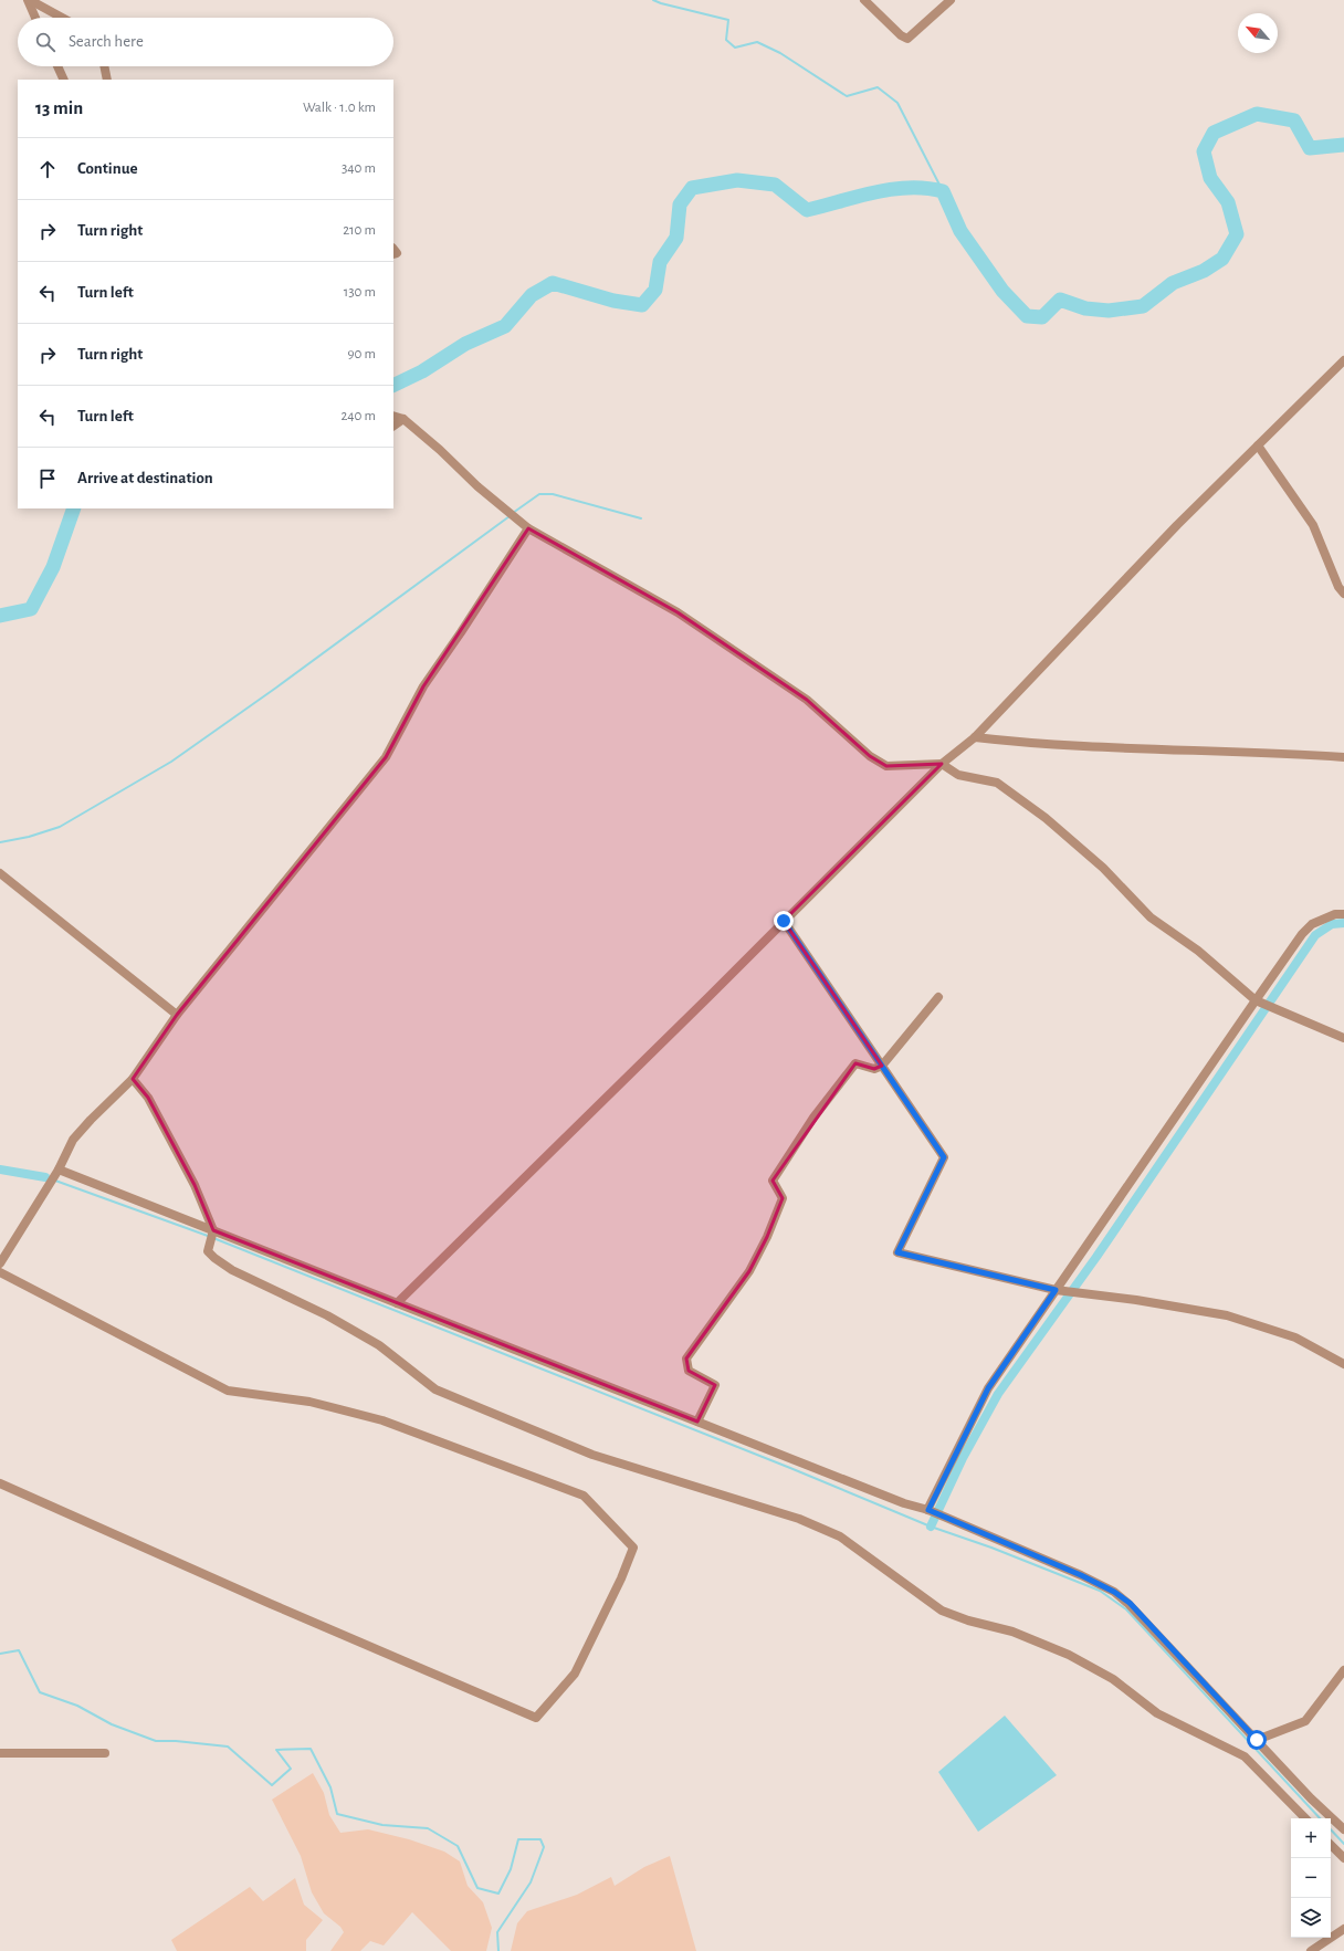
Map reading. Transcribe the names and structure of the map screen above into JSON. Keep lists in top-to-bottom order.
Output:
{
  "north": "top left",
  "page": {
    "search": "Search here",
    "heading": ["13 min", "Walk · 1.0 km"],
    "list": [
      ["Continue", "340 m"],
      ["Turn right", "210 m"],
      ["Turn left", "130 m"],
      ["Turn right", "90 m"],
      ["Turn left", "240 m"],
      "Arrive at destination"
    ],
    "map_buttons": ["+", "−"]
  }
}
